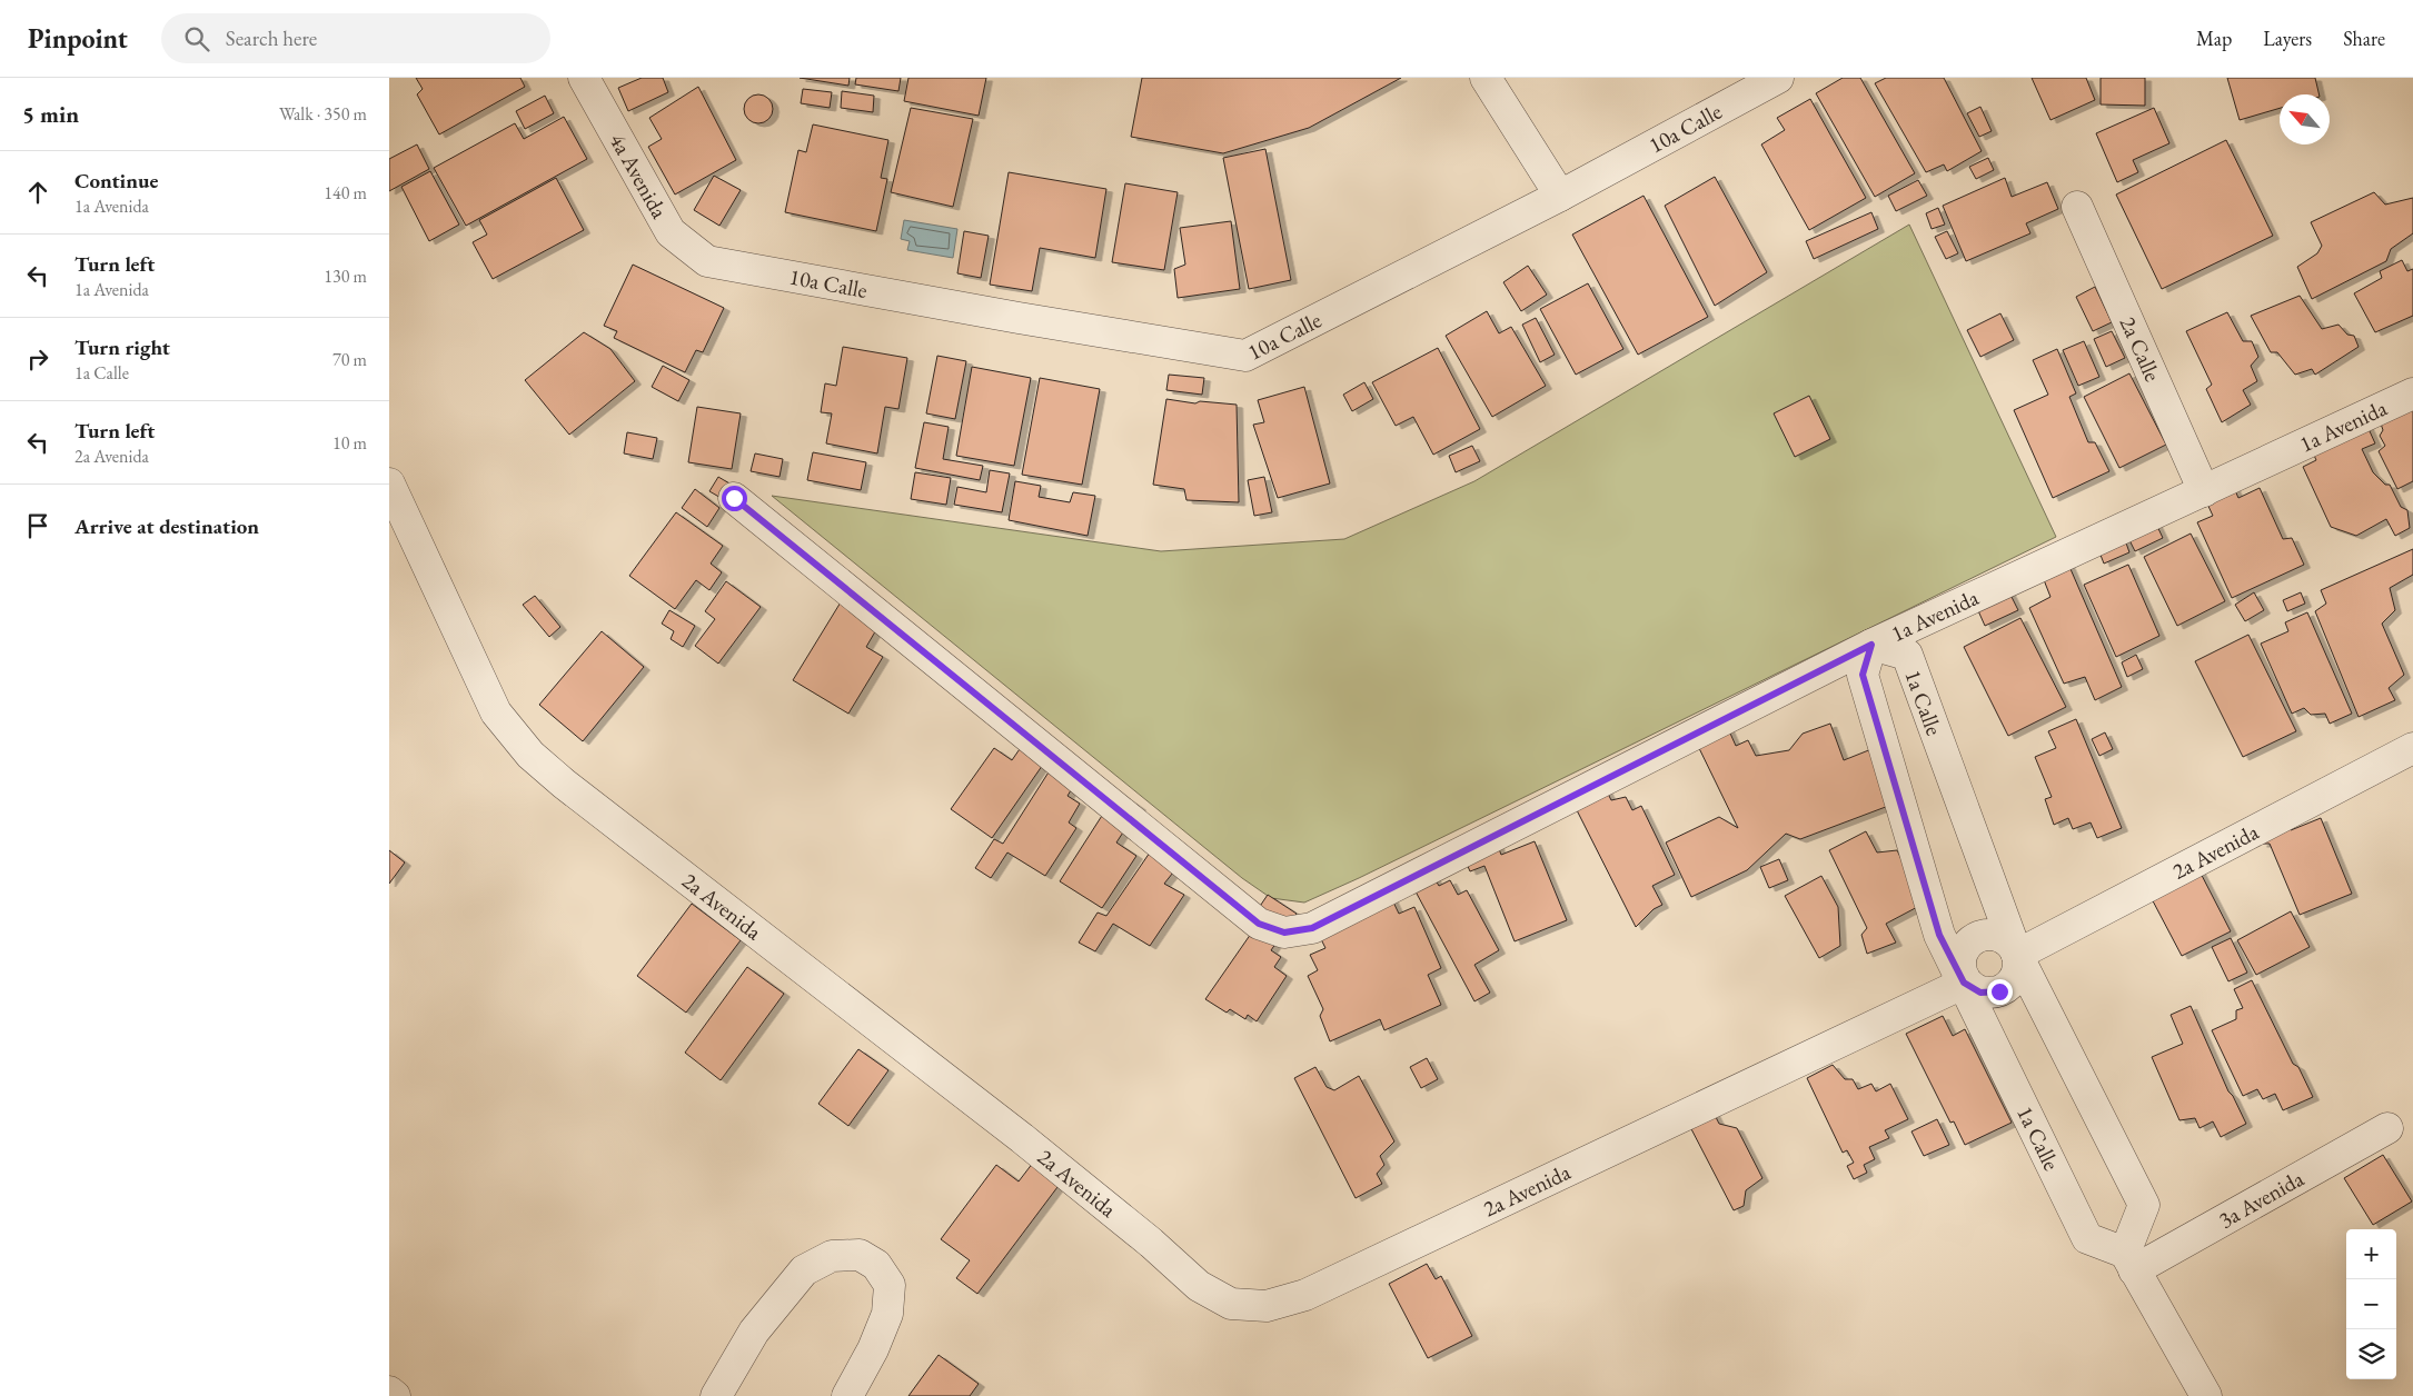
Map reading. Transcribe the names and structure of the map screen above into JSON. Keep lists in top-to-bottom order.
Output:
{
  "streets": {
    "street": [
      "10a Calle",
      "4a Avenida",
      "2a Calle",
      "1a Avenida",
      "1a Calle",
      "2a Avenida",
      "3a Avenida"
    ]
  },
  "crossings": [
    ["10a Calle", "4a Avenida"],
    ["2a Calle", "1a Avenida"],
    ["1a Avenida", "1a Calle"],
    ["1a Calle", "2a Avenida"],
    ["1a Calle", "3a Avenida"]
  ],
  "north": "top left",
  "page": {
    "header": "Pinpoint",
    "search": "Search here",
    "nav": ["Map", "Layers", "Share"],
    "heading": ["5 min", "Walk · 350 m"],
    "list": [
      ["Continue", "1a Avenida", "140 m"],
      ["Turn left", "1a Avenida", "130 m"],
      ["Turn right", "1a Calle", "70 m"],
      ["Turn left", "2a Avenida", "10 m"],
      "Arrive at destination"
    ],
    "map_buttons": ["+", "−"]
  }
}
